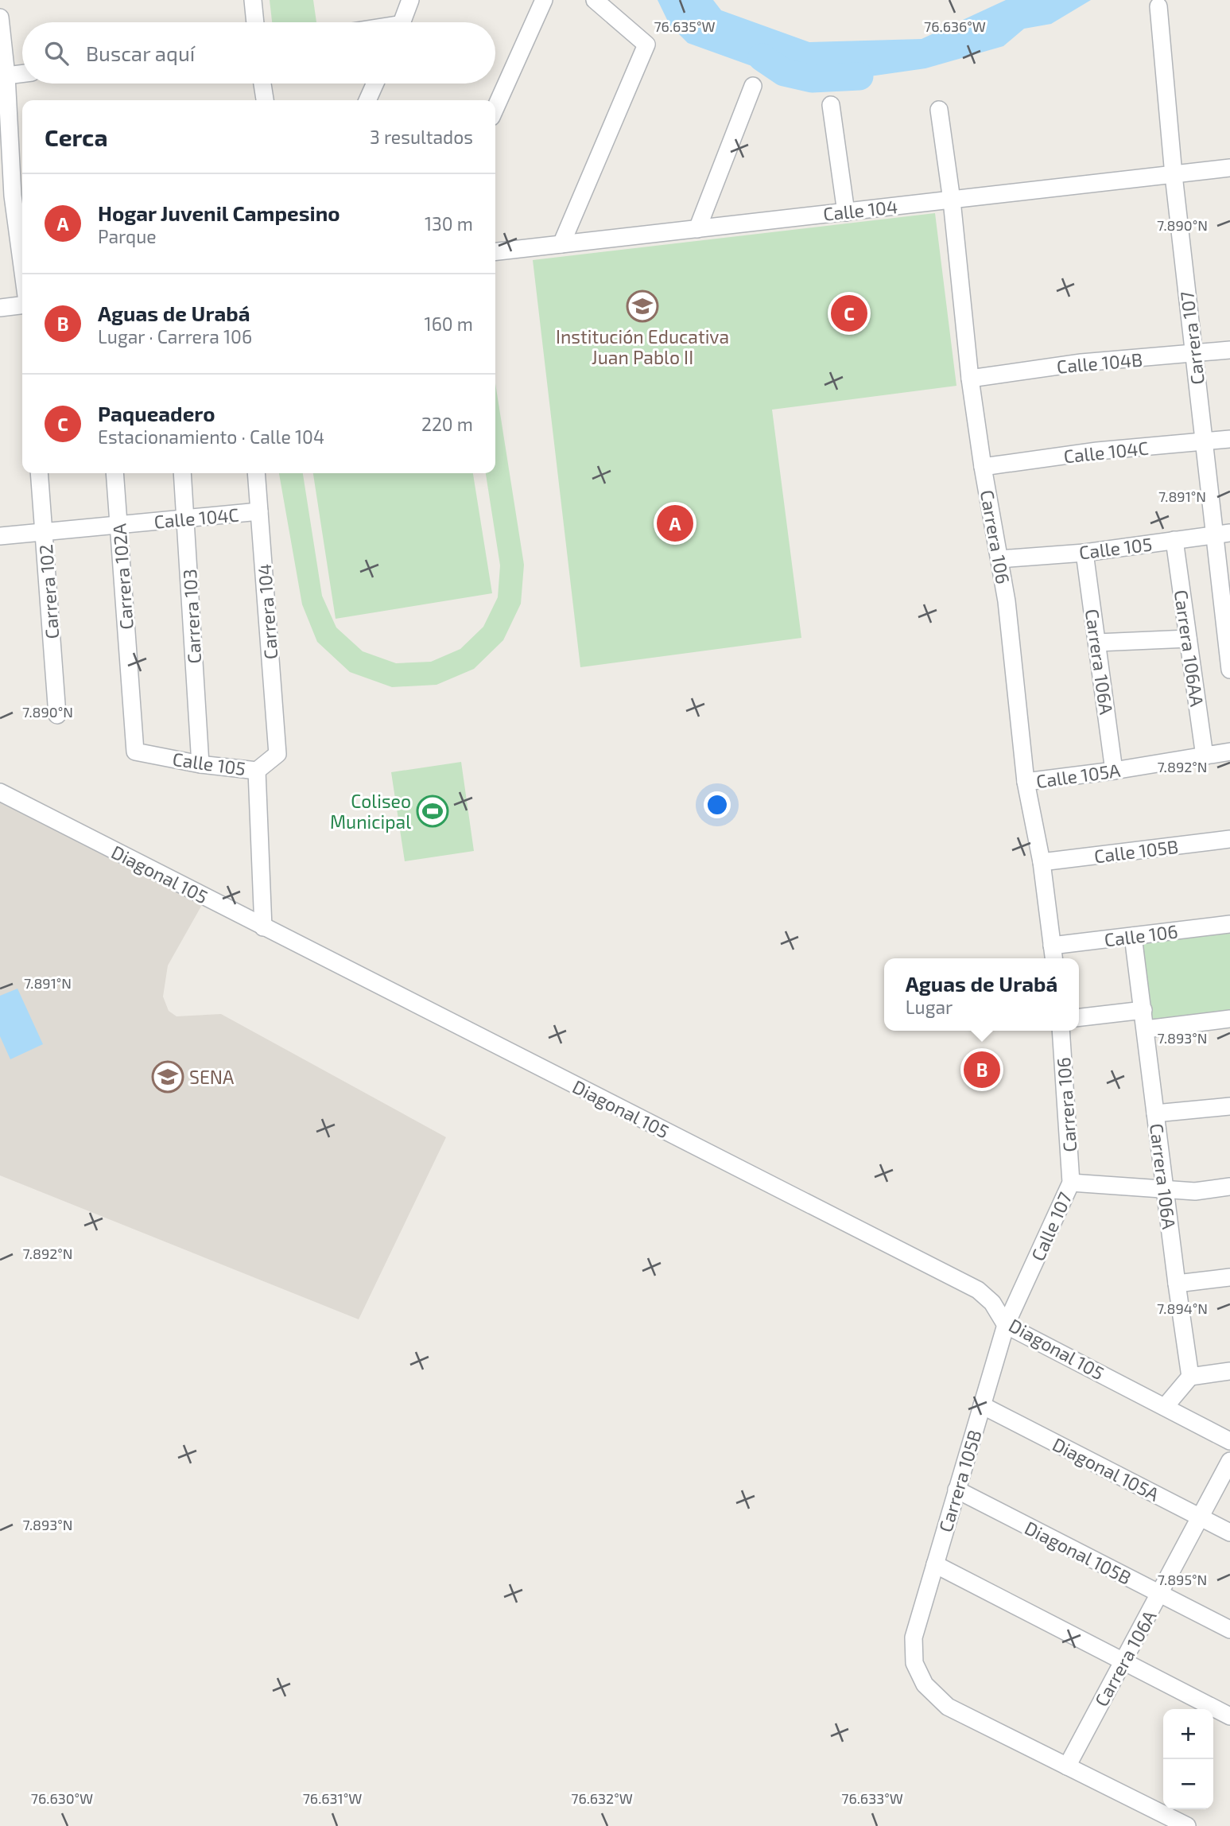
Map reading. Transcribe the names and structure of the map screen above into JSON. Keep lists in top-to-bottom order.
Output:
{
  "streets": {
    "street": [
      "Calle 104",
      "Carrera 107",
      "Calle 104B",
      "Calle 104C",
      "Carrera 106",
      "Calle 105",
      "Carrera 102A",
      "Carrera 102",
      "Carrera 104",
      "Carrera 103",
      "Carrera 106AA",
      "Carrera 106A",
      "Calle 105A",
      "Calle 105B",
      "Diagonal 105",
      "Calle 106",
      "Calle 107",
      "Diagonal 105A",
      "Carrera 105B",
      "Diagonal 105B"
    ]
  },
  "crossings": [
    ["Calle 104", "Carrera 107"],
    ["Calle 104", "Carrera 106"],
    ["Carrera 107", "Calle 104B"],
    ["Carrera 107", "Calle 104C"],
    ["Carrera 107", "Calle 105"],
    ["Calle 104B", "Carrera 106"],
    ["Calle 104C", "Carrera 106"],
    ["Calle 104C", "Carrera 102A"],
    ["Calle 104C", "Carrera 102"],
    ["Calle 104C", "Carrera 104"],
    ["Calle 104C", "Carrera 103"],
    ["Carrera 106", "Calle 105"],
    ["Carrera 106", "Calle 105A"],
    ["Carrera 106", "Calle 105B"],
    ["Carrera 106", "Calle 106"],
    ["Carrera 106", "Calle 107"],
    ["Calle 105", "Carrera 102A"],
    ["Calle 105", "Carrera 104"],
    ["Calle 105", "Carrera 103"],
    ["Calle 105", "Carrera 106AA"],
    ["Calle 105", "Carrera 106A"],
    ["Carrera 106AA", "Calle 105A"],
    ["Carrera 106A", "Calle 105A"],
    ["Carrera 106A", "Calle 106"],
    ["Carrera 106A", "Calle 107"],
    ["Carrera 106A", "Diagonal 105A"],
    ["Carrera 106A", "Carrera 105B"],
    ["Carrera 106A", "Diagonal 105B"],
    ["Diagonal 105", "Calle 107"],
    ["Diagonal 105", "Carrera 105B"],
    ["Calle 107", "Carrera 105B"],
    ["Diagonal 105A", "Carrera 105B"],
    ["Carrera 105B", "Diagonal 105B"]
  ],
  "places": {
    "school or university": ["Institución Educativa Juan Pablo II", "SENA"],
    "sports": ["Coliseo Municipal"]
  },
  "page": {
    "search": "Buscar aquí",
    "heading": ["Cerca", "3 resultados"],
    "list": [
      {
        "mark": "A",
        "name": "Hogar Juvenil Campesino",
        "note": "Parque",
        "value": "130 m"
      },
      {
        "mark": "B",
        "name": "Aguas de Urabá",
        "note": "Lugar · Carrera 106",
        "value": "160 m"
      },
      {
        "mark": "C",
        "name": "Paqueadero",
        "note": "Estacionamiento · Calle 104",
        "value": "220 m"
      }
    ],
    "pins": ["C", "A", "B"],
    "popup": ["Aguas de Urabá", "Lugar"],
    "map_buttons": ["+", "−"]
  },
  "coordinates": [
    "76.636°W",
    "76.635°W",
    "7.890°N",
    "7.891°N",
    "7.892°N",
    "7.893°N",
    "7.894°N",
    "7.895°N",
    "76.630°W",
    "76.631°W",
    "76.632°W",
    "76.633°W"
  ]
}
